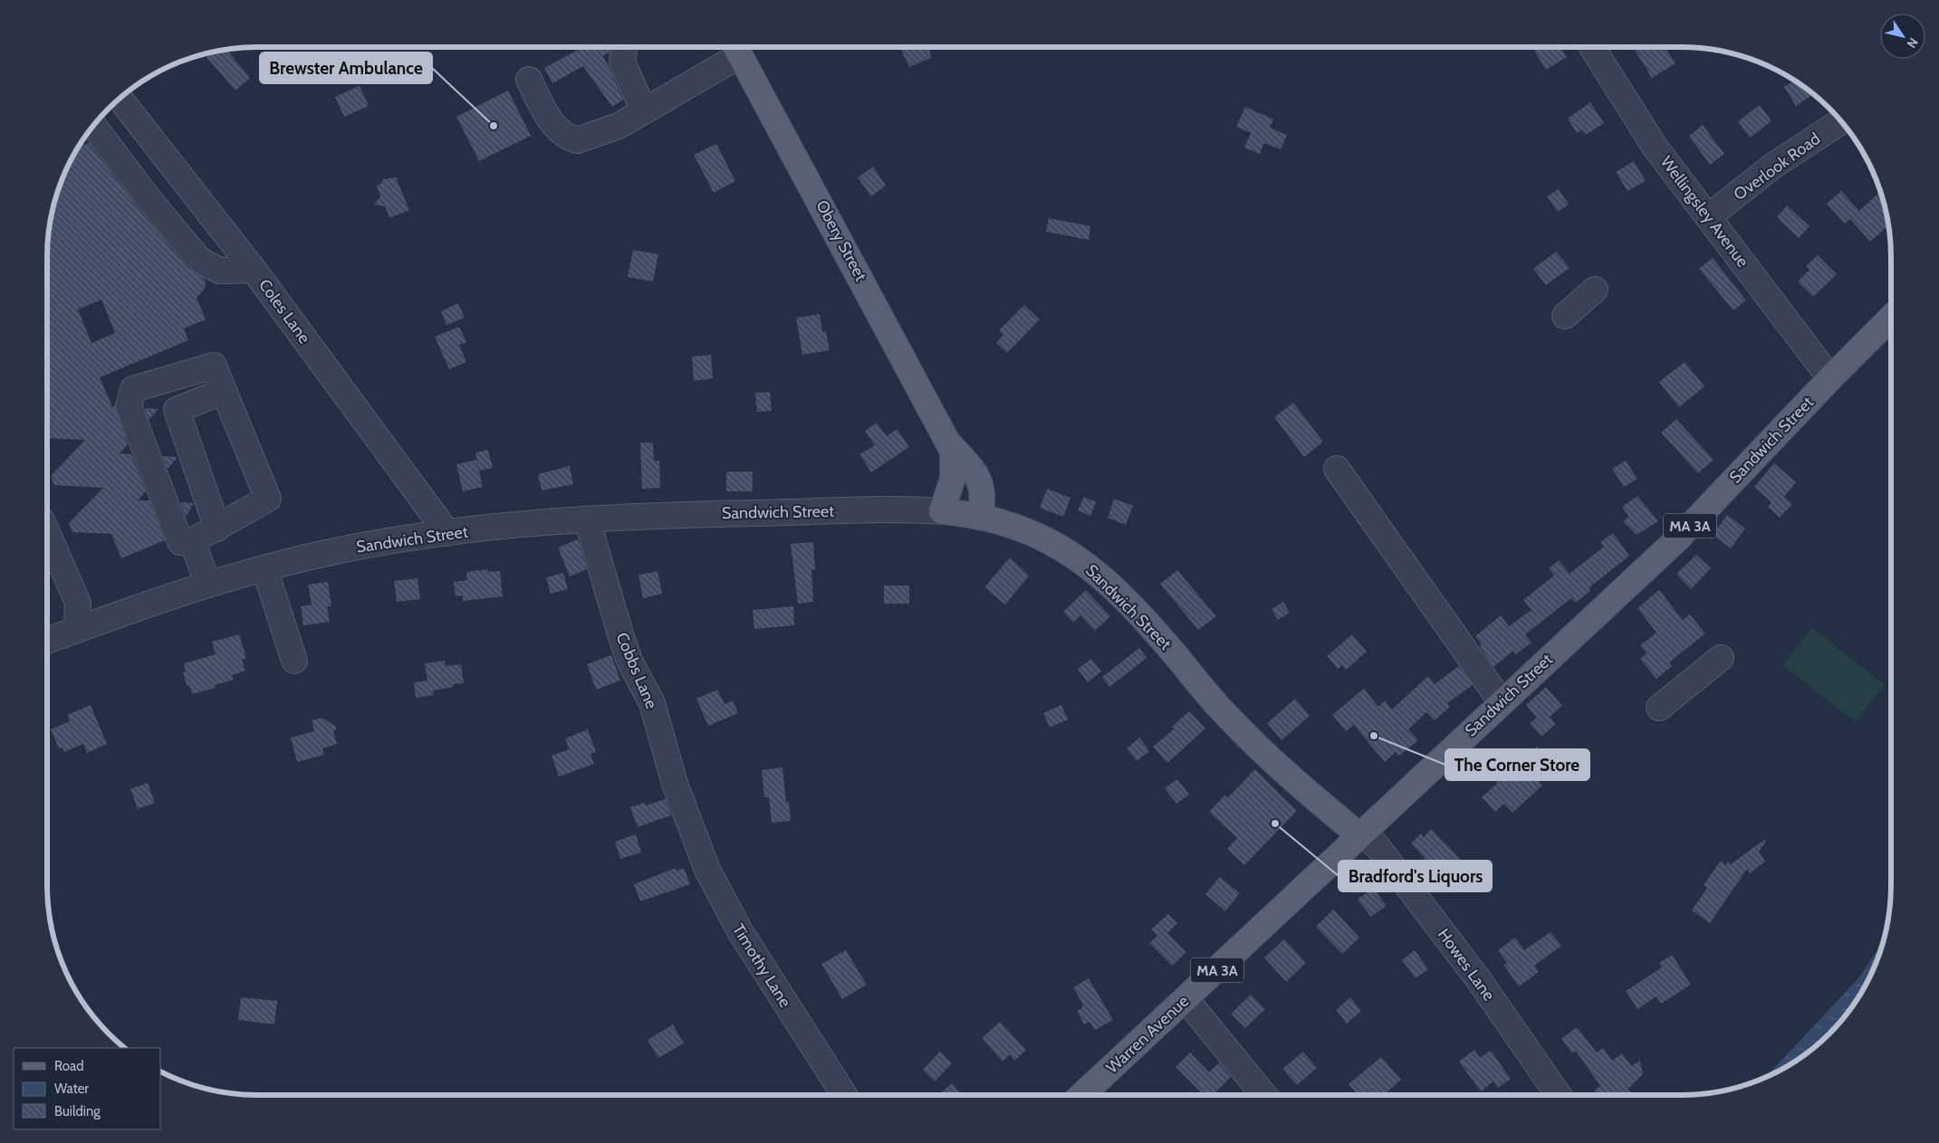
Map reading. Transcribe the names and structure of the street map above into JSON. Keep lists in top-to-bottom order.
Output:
{
  "streets": {
    "main road": [
      "Obery Street",
      "Sandwich Street",
      "MA 3A",
      "Warren Avenue"
    ],
    "street": [
      "Overlook Road",
      "Wellingsley Avenue",
      "Coles Lane",
      "Cobbs Lane",
      "Howes Lane",
      "Timothy Lane"
    ]
  },
  "crossings": [
    ["Overlook Road", "Wellingsley Avenue"],
    ["Wellingsley Avenue", "Sandwich Street"],
    ["Obery Street", "Sandwich Street"],
    ["Coles Lane", "Sandwich Street"],
    ["Sandwich Street", "Cobbs Lane"],
    ["Sandwich Street", "Howes Lane"],
    ["Sandwich Street", "Warren Avenue"],
    ["Cobbs Lane", "Timothy Lane"],
    ["Howes Lane", "Warren Avenue"]
  ],
  "places": ["Brewster Ambulance", "The Corner Store", "Bradford's Liquors"],
  "legend": ["Road", "Water", "Building"],
  "north": "bottom right"
}
